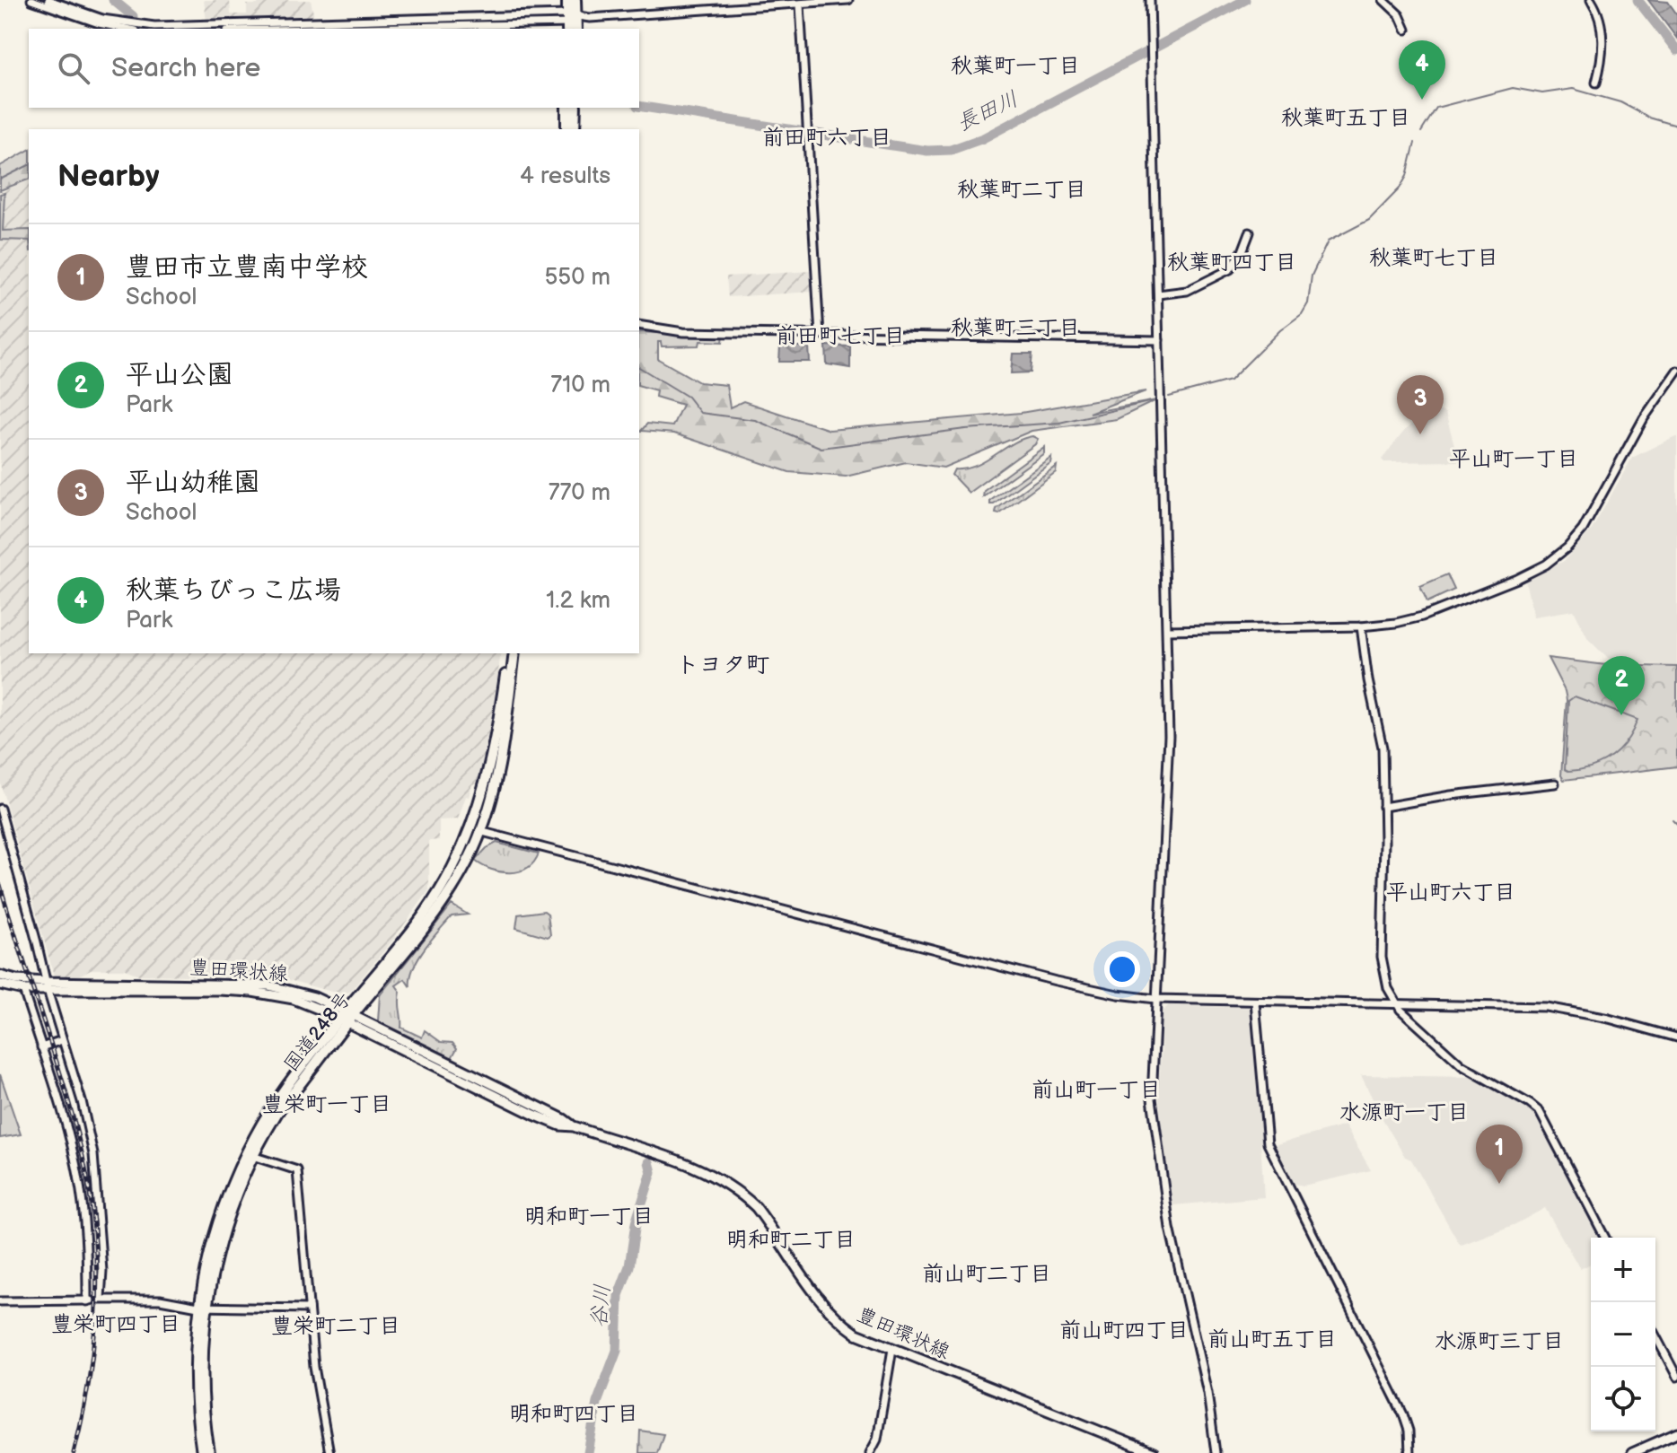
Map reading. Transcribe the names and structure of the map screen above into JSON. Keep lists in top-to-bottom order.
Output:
{
  "streets": {
    "highway": ["国道248号"],
    "main road": ["豊田環状線"]
  },
  "crossings": [
    ["豊田環状線", "国道248号"]
  ],
  "districts": [
    "秋葉町一丁目",
    "秋葉町五丁目",
    "前田町六丁目",
    "秋葉町二丁目",
    "秋葉町七丁目",
    "秋葉町四丁目",
    "秋葉町三丁目",
    "前田町七丁目",
    "平山町一丁目",
    "トヨタ町",
    "平山町六丁目",
    "前山町一丁目",
    "豊栄町一丁目",
    "水源町一丁目",
    "明和町一丁目",
    "明和町二丁目",
    "前山町二丁目",
    "豊栄町四丁目",
    "豊栄町二丁目",
    "前山町四丁目",
    "前山町五丁目",
    "水源町三丁目",
    "明和町四丁目"
  ],
  "water": ["長田川", "谷川"],
  "page": {
    "search": "Search here",
    "pins": [
      "4",
      "3",
      "2",
      "1"
    ],
    "heading": ["Nearby", "4 results"],
    "list": [
      {
        "mark": "1",
        "name": "豊田市立豊南中学校",
        "note": "School",
        "value": "550 m"
      },
      {
        "mark": "2",
        "name": "平山公園",
        "note": "Park",
        "value": "710 m"
      },
      {
        "mark": "3",
        "name": "平山幼稚園",
        "note": "School",
        "value": "770 m"
      },
      {
        "mark": "4",
        "name": "秋葉ちびっこ広場",
        "note": "Park",
        "value": "1.2 km"
      }
    ],
    "map_buttons": ["+", "−"]
  }
}
